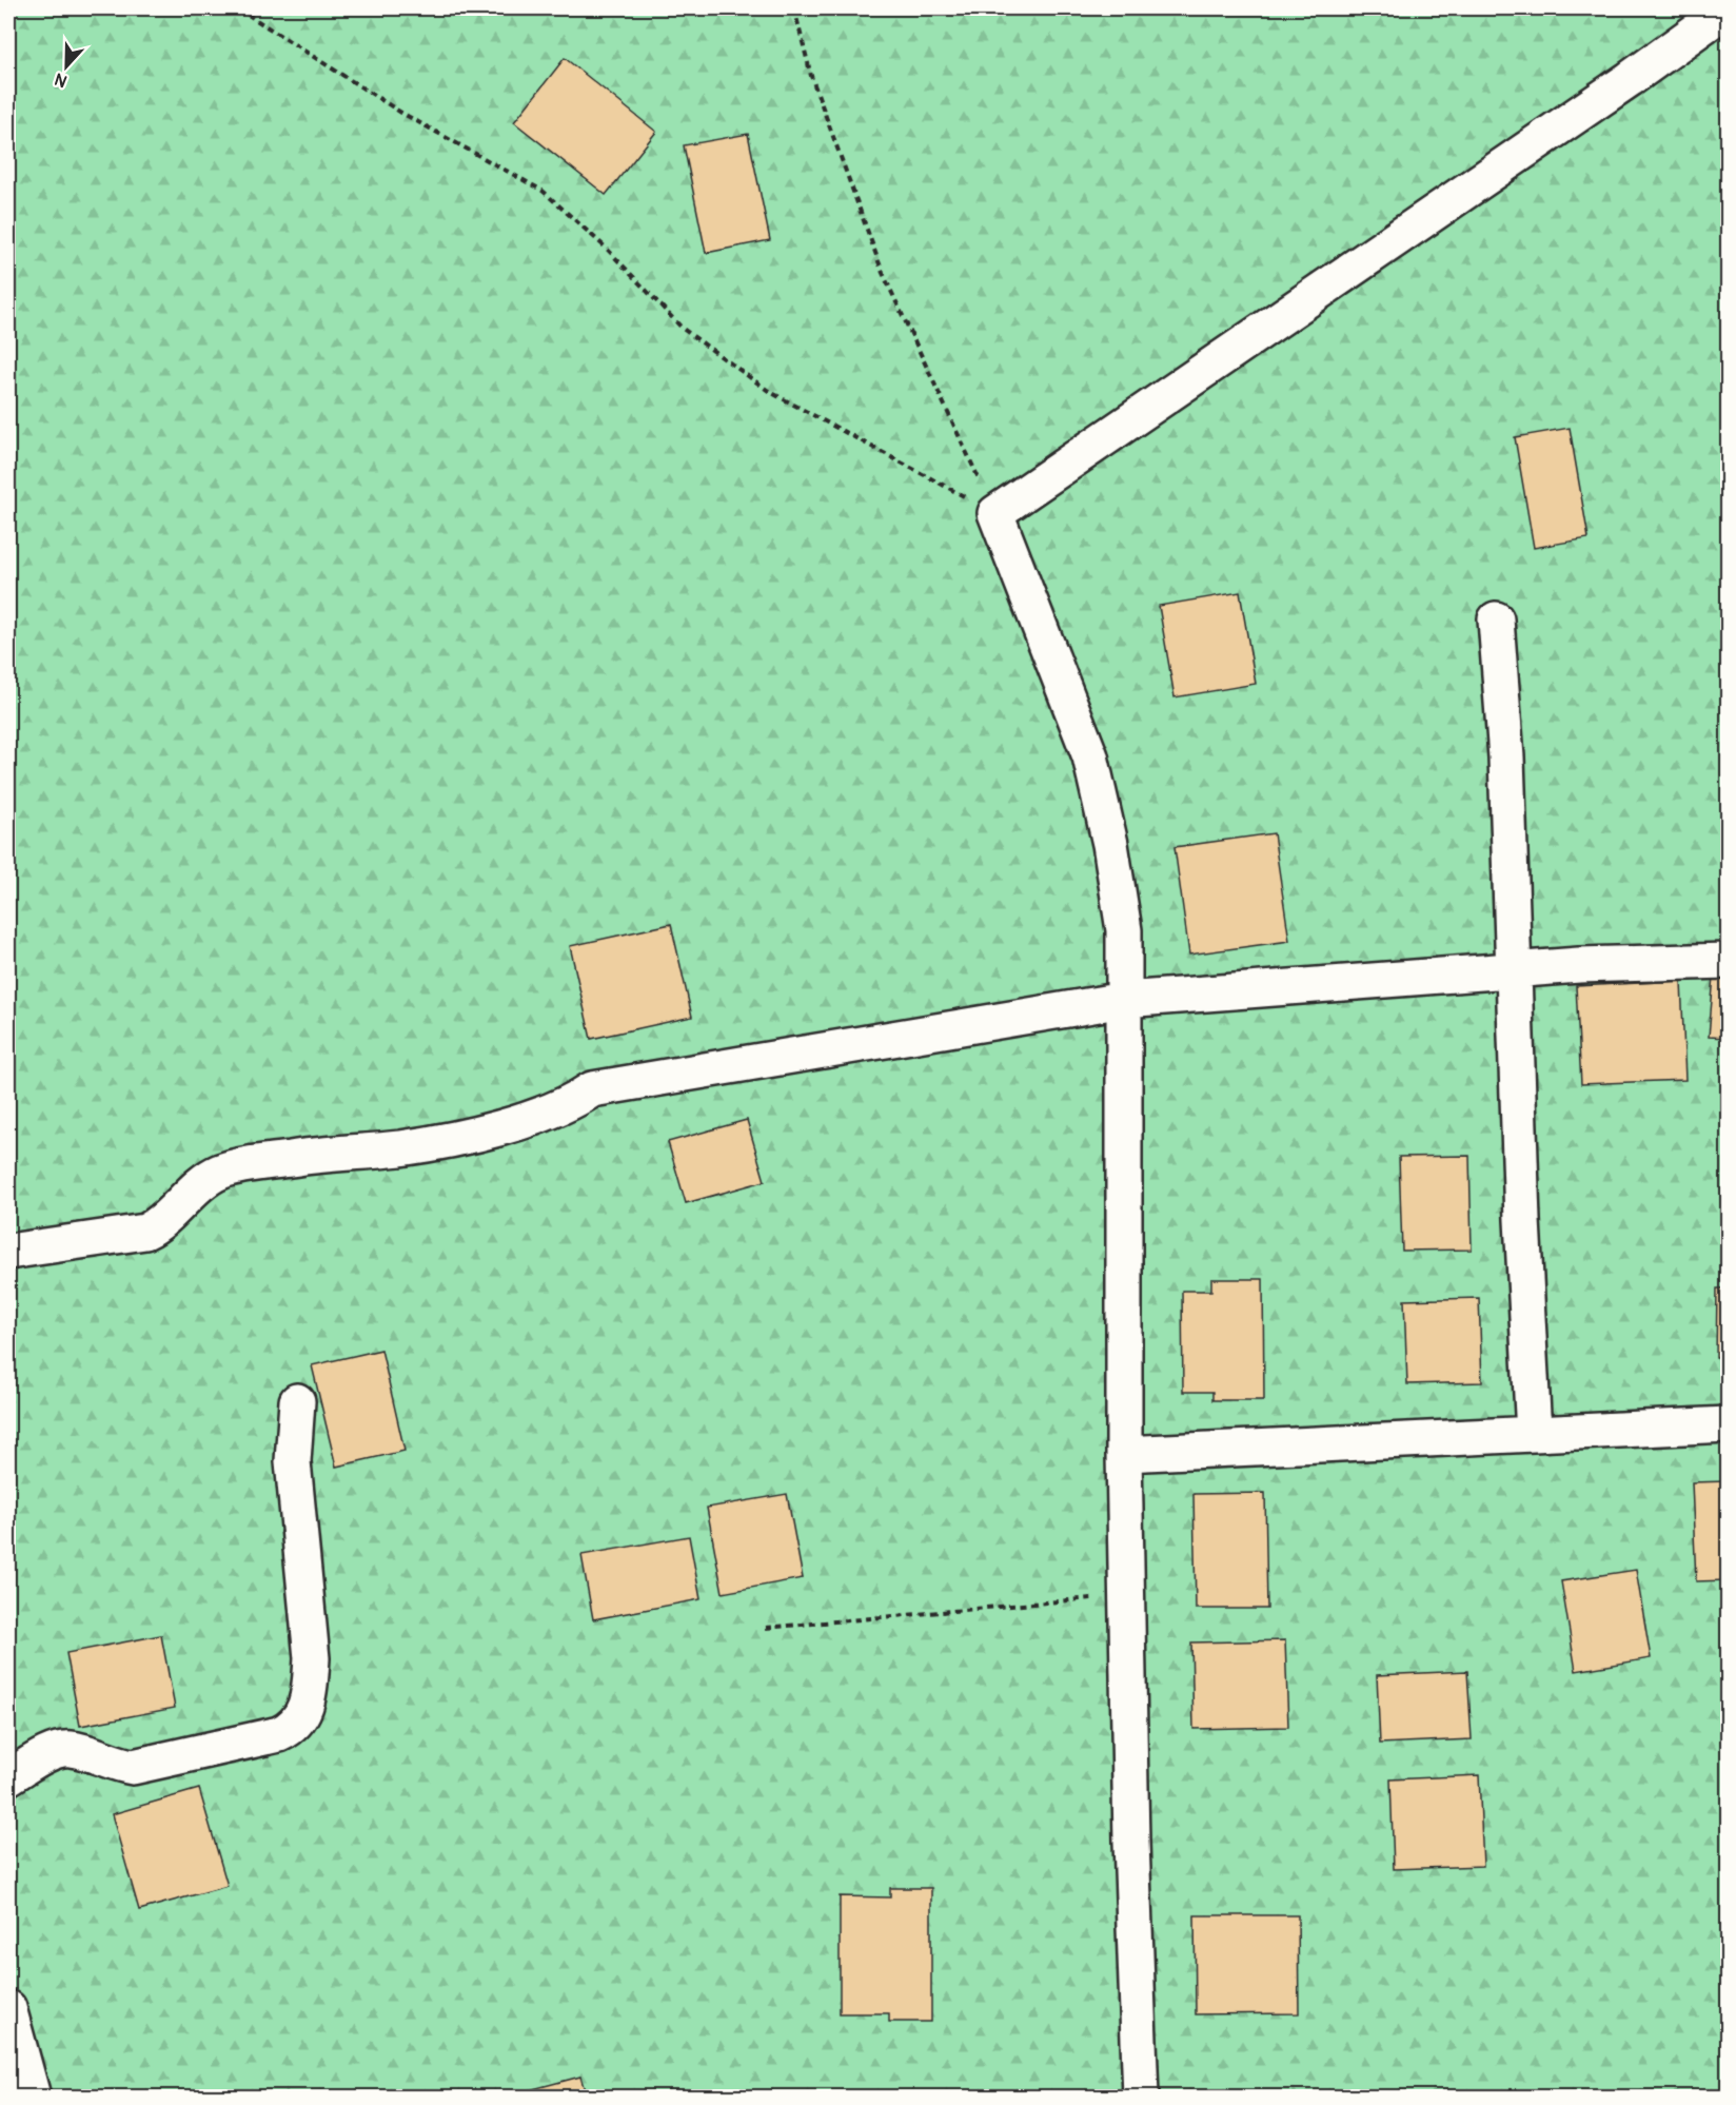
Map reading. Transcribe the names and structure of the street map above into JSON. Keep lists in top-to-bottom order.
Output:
{
  "north": "bottom"
}
